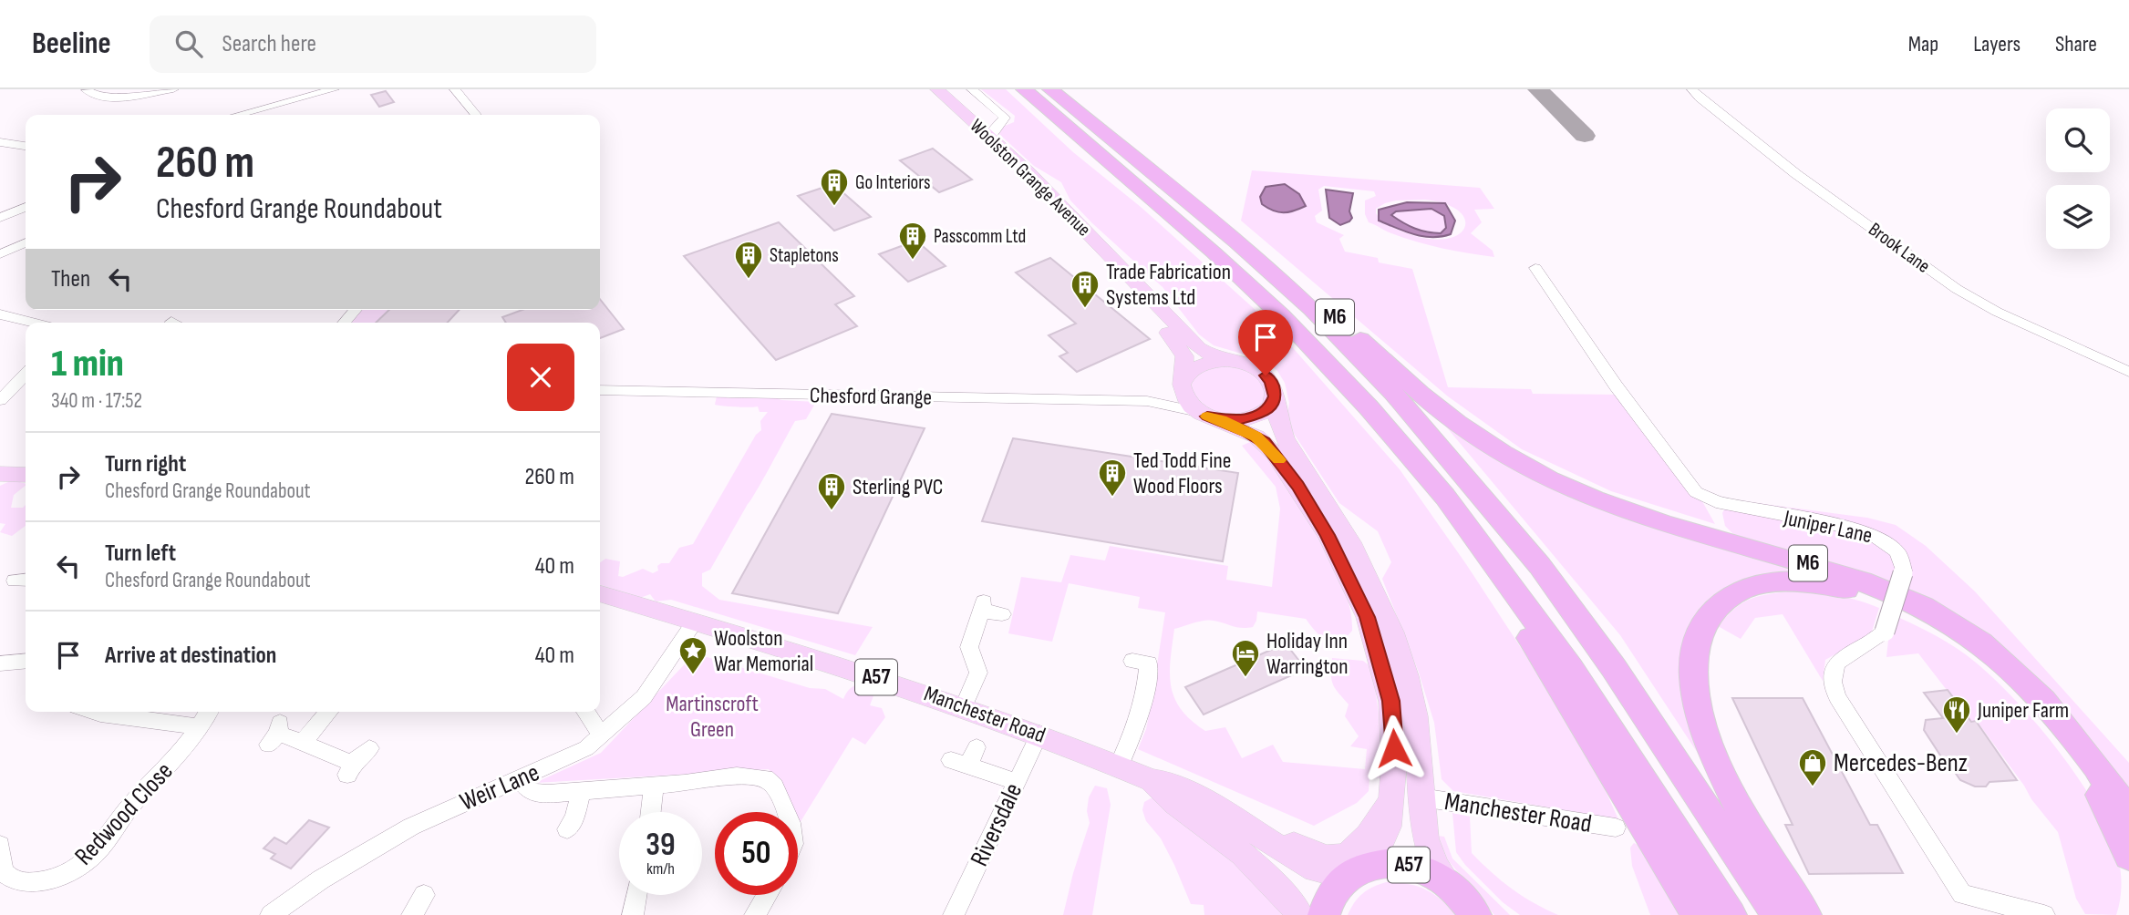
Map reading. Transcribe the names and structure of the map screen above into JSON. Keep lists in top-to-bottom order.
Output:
{
  "streets": {
    "highway": ["M6", "A57"],
    "main road": ["Woolston Grange Avenue", "Manchester Road"],
    "street": [
      "Brook Lane",
      "Chesford Grange",
      "Juniper Lane",
      "Weir Lane",
      "Redwood Close",
      "Riversdale"
    ]
  },
  "crossings": [
    ["Woolston Grange Avenue", "Chesford Grange"],
    ["A57", "Manchester Road"],
    ["Manchester Road", "Weir Lane"],
    ["Manchester Road", "Riversdale"]
  ],
  "parks": ["Martinscroft Green"],
  "places": {
    "building": [
      "Go Interiors",
      "Passcomm Ltd",
      "Stapletons",
      "Trade Fabrication Systems Ltd",
      "Ted Todd Fine Wood Floors",
      "Sterling PVC"
    ],
    "place": ["Woolston War Memorial"],
    "hotel": ["Holiday Inn Warrington"],
    "restaurant": ["Juniper Farm"],
    "shop": ["Mercedes-Benz"]
  },
  "page": {
    "header": "Beeline",
    "search": "Search here",
    "nav": ["Map", "Layers", "Share"],
    "turn": ["260 m", "Chesford Grange Roundabout"],
    "then": "Then",
    "heading": ["1 min", "340 m · 17:52"],
    "list": [
      {
        "name": "Turn right",
        "note": "Chesford Grange Roundabout",
        "value": "260 m"
      },
      {
        "name": "Turn left",
        "note": "Chesford Grange Roundabout",
        "value": "40 m"
      },
      {
        "name": "Arrive at destination",
        "value": "40 m"
      }
    ],
    "speed": "39 km/h",
    "limit": "50"
  }
}
